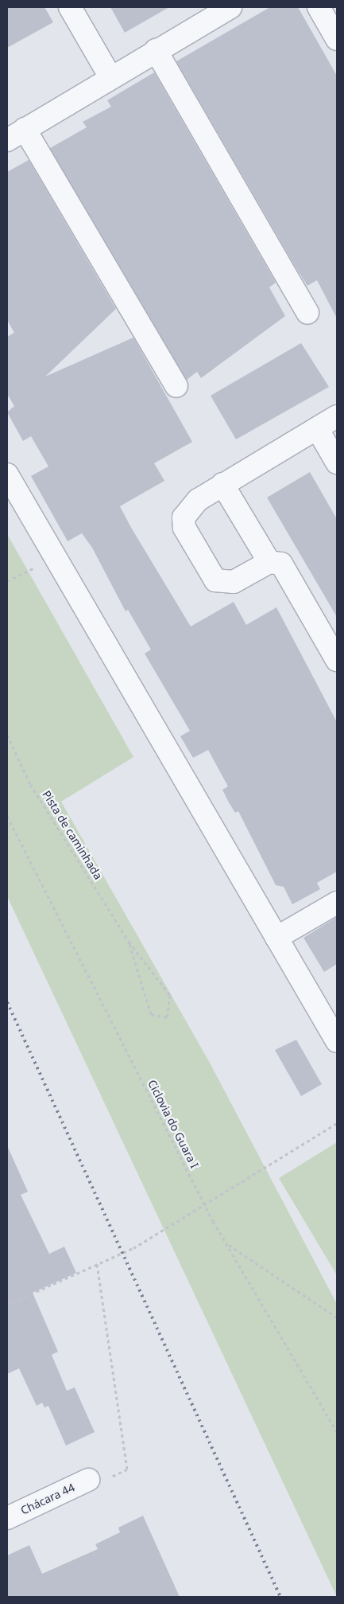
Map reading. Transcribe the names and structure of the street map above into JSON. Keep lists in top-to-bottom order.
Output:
{
  "streets": {
    "street": ["Chácara 44"],
    "path": ["Pista de caminhada", "Ciclovia do Guara I"]
  }
}
